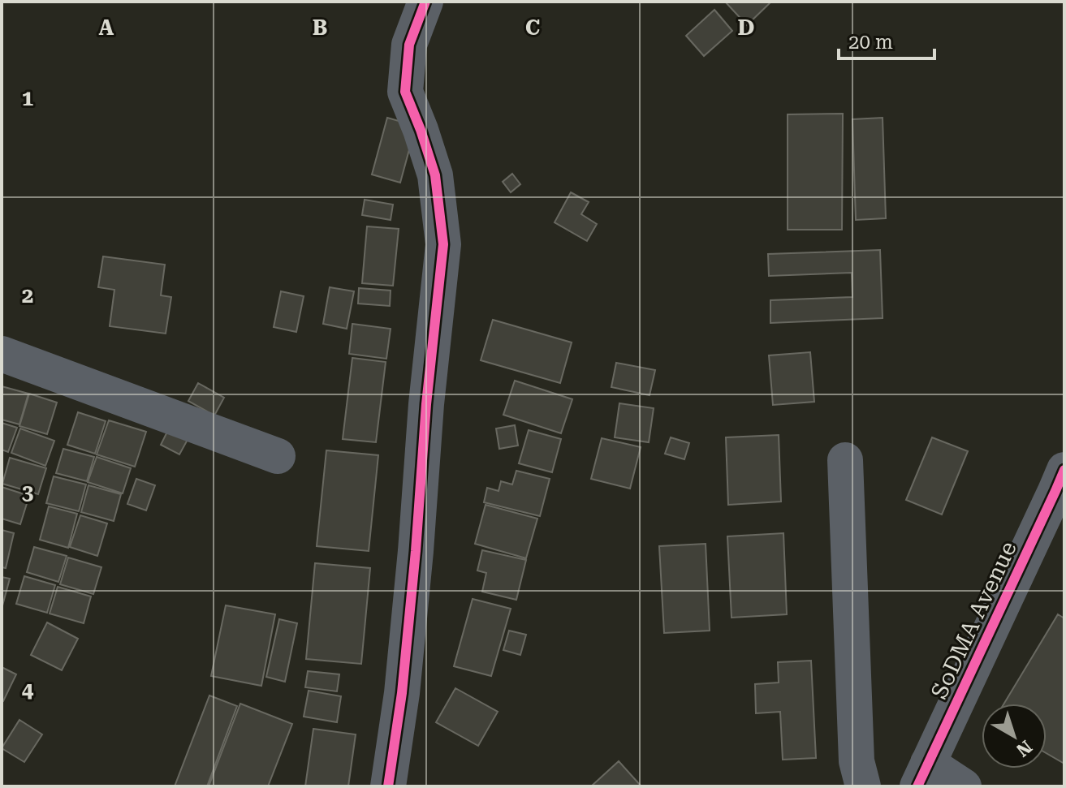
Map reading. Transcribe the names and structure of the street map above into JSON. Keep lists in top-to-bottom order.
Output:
{
  "streets": {
    "street": ["SoDMA Avenue"]
  },
  "scale_bar": "20 m",
  "north": "bottom right",
  "grid": {
    "columns": [
      "A",
      "B",
      "C",
      "D"
    ],
    "rows": [
      "1",
      "2",
      "3",
      "4"
    ]
  }
}
